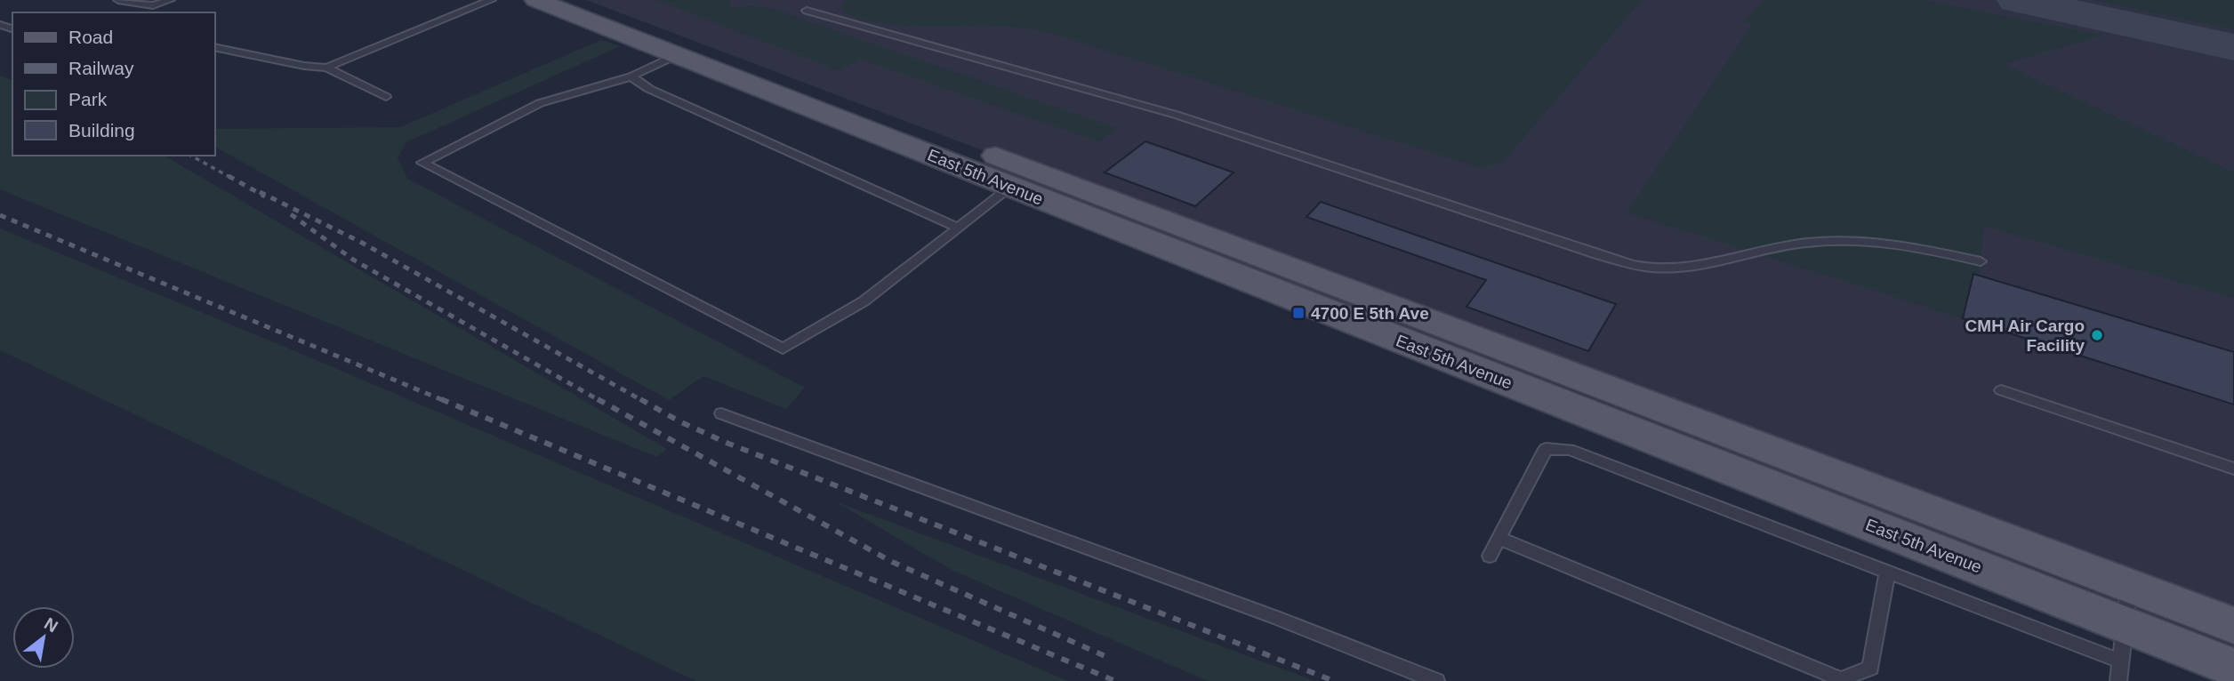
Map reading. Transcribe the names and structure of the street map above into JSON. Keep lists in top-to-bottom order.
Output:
{
  "streets": {
    "main road": ["East 5th Avenue"]
  },
  "places": {
    "transit": ["4700 E 5th Ave"],
    "other": ["CMH Air Cargo Facility"]
  },
  "legend": [
    "Road",
    "Railway",
    "Park",
    "Building"
  ],
  "north": "top right"
}
